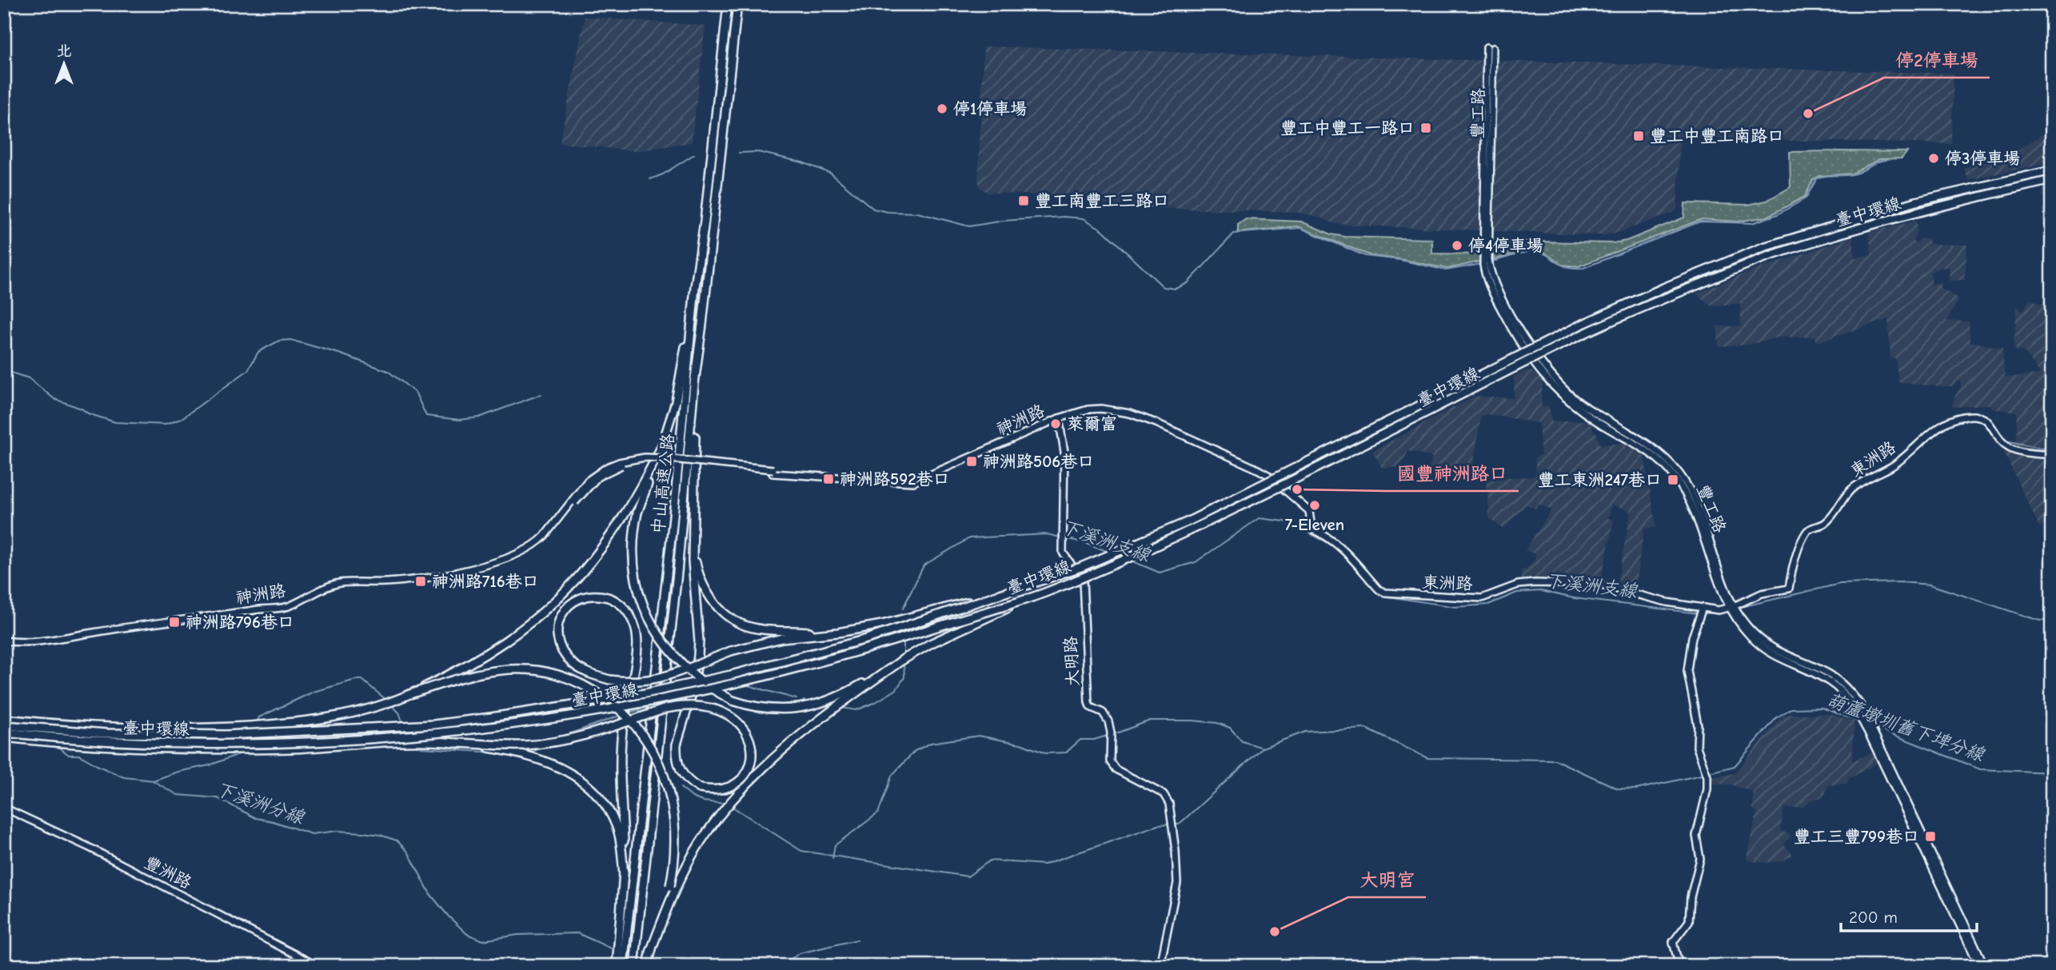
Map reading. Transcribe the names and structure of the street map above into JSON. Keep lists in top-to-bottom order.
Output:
{
  "streets": {
    "highway": ["臺中環線", "中山高速公路"],
    "street": [
      "豐工路",
      "神洲路",
      "東洲路",
      "大明路",
      "豐洲路"
    ]
  },
  "crossings": [
    ["豐工路", "東洲路"],
    ["神洲路", "東洲路"],
    ["神洲路", "大明路"]
  ],
  "water": ["下溪洲支線", "葫蘆墩圳舊下埤分線", "下溪洲分線"],
  "places": {
    "other": [
      "停1停車場",
      "停2停車場",
      "停3停車場",
      "停4停車場",
      "萊爾富",
      "國豐神洲路口",
      "7-Eleven",
      "大明宮"
    ],
    "transit": [
      "豐工中豐工一路口",
      "豐工中豐工南路口",
      "豐工南豐工三路口",
      "神洲路506巷口",
      "神洲路592巷口",
      "豐工東洲247巷口",
      "神洲路716巷口",
      "神洲路796巷口",
      "豐工三豐799巷口"
    ]
  },
  "scale_bar": "200 m",
  "north": "top"
}
